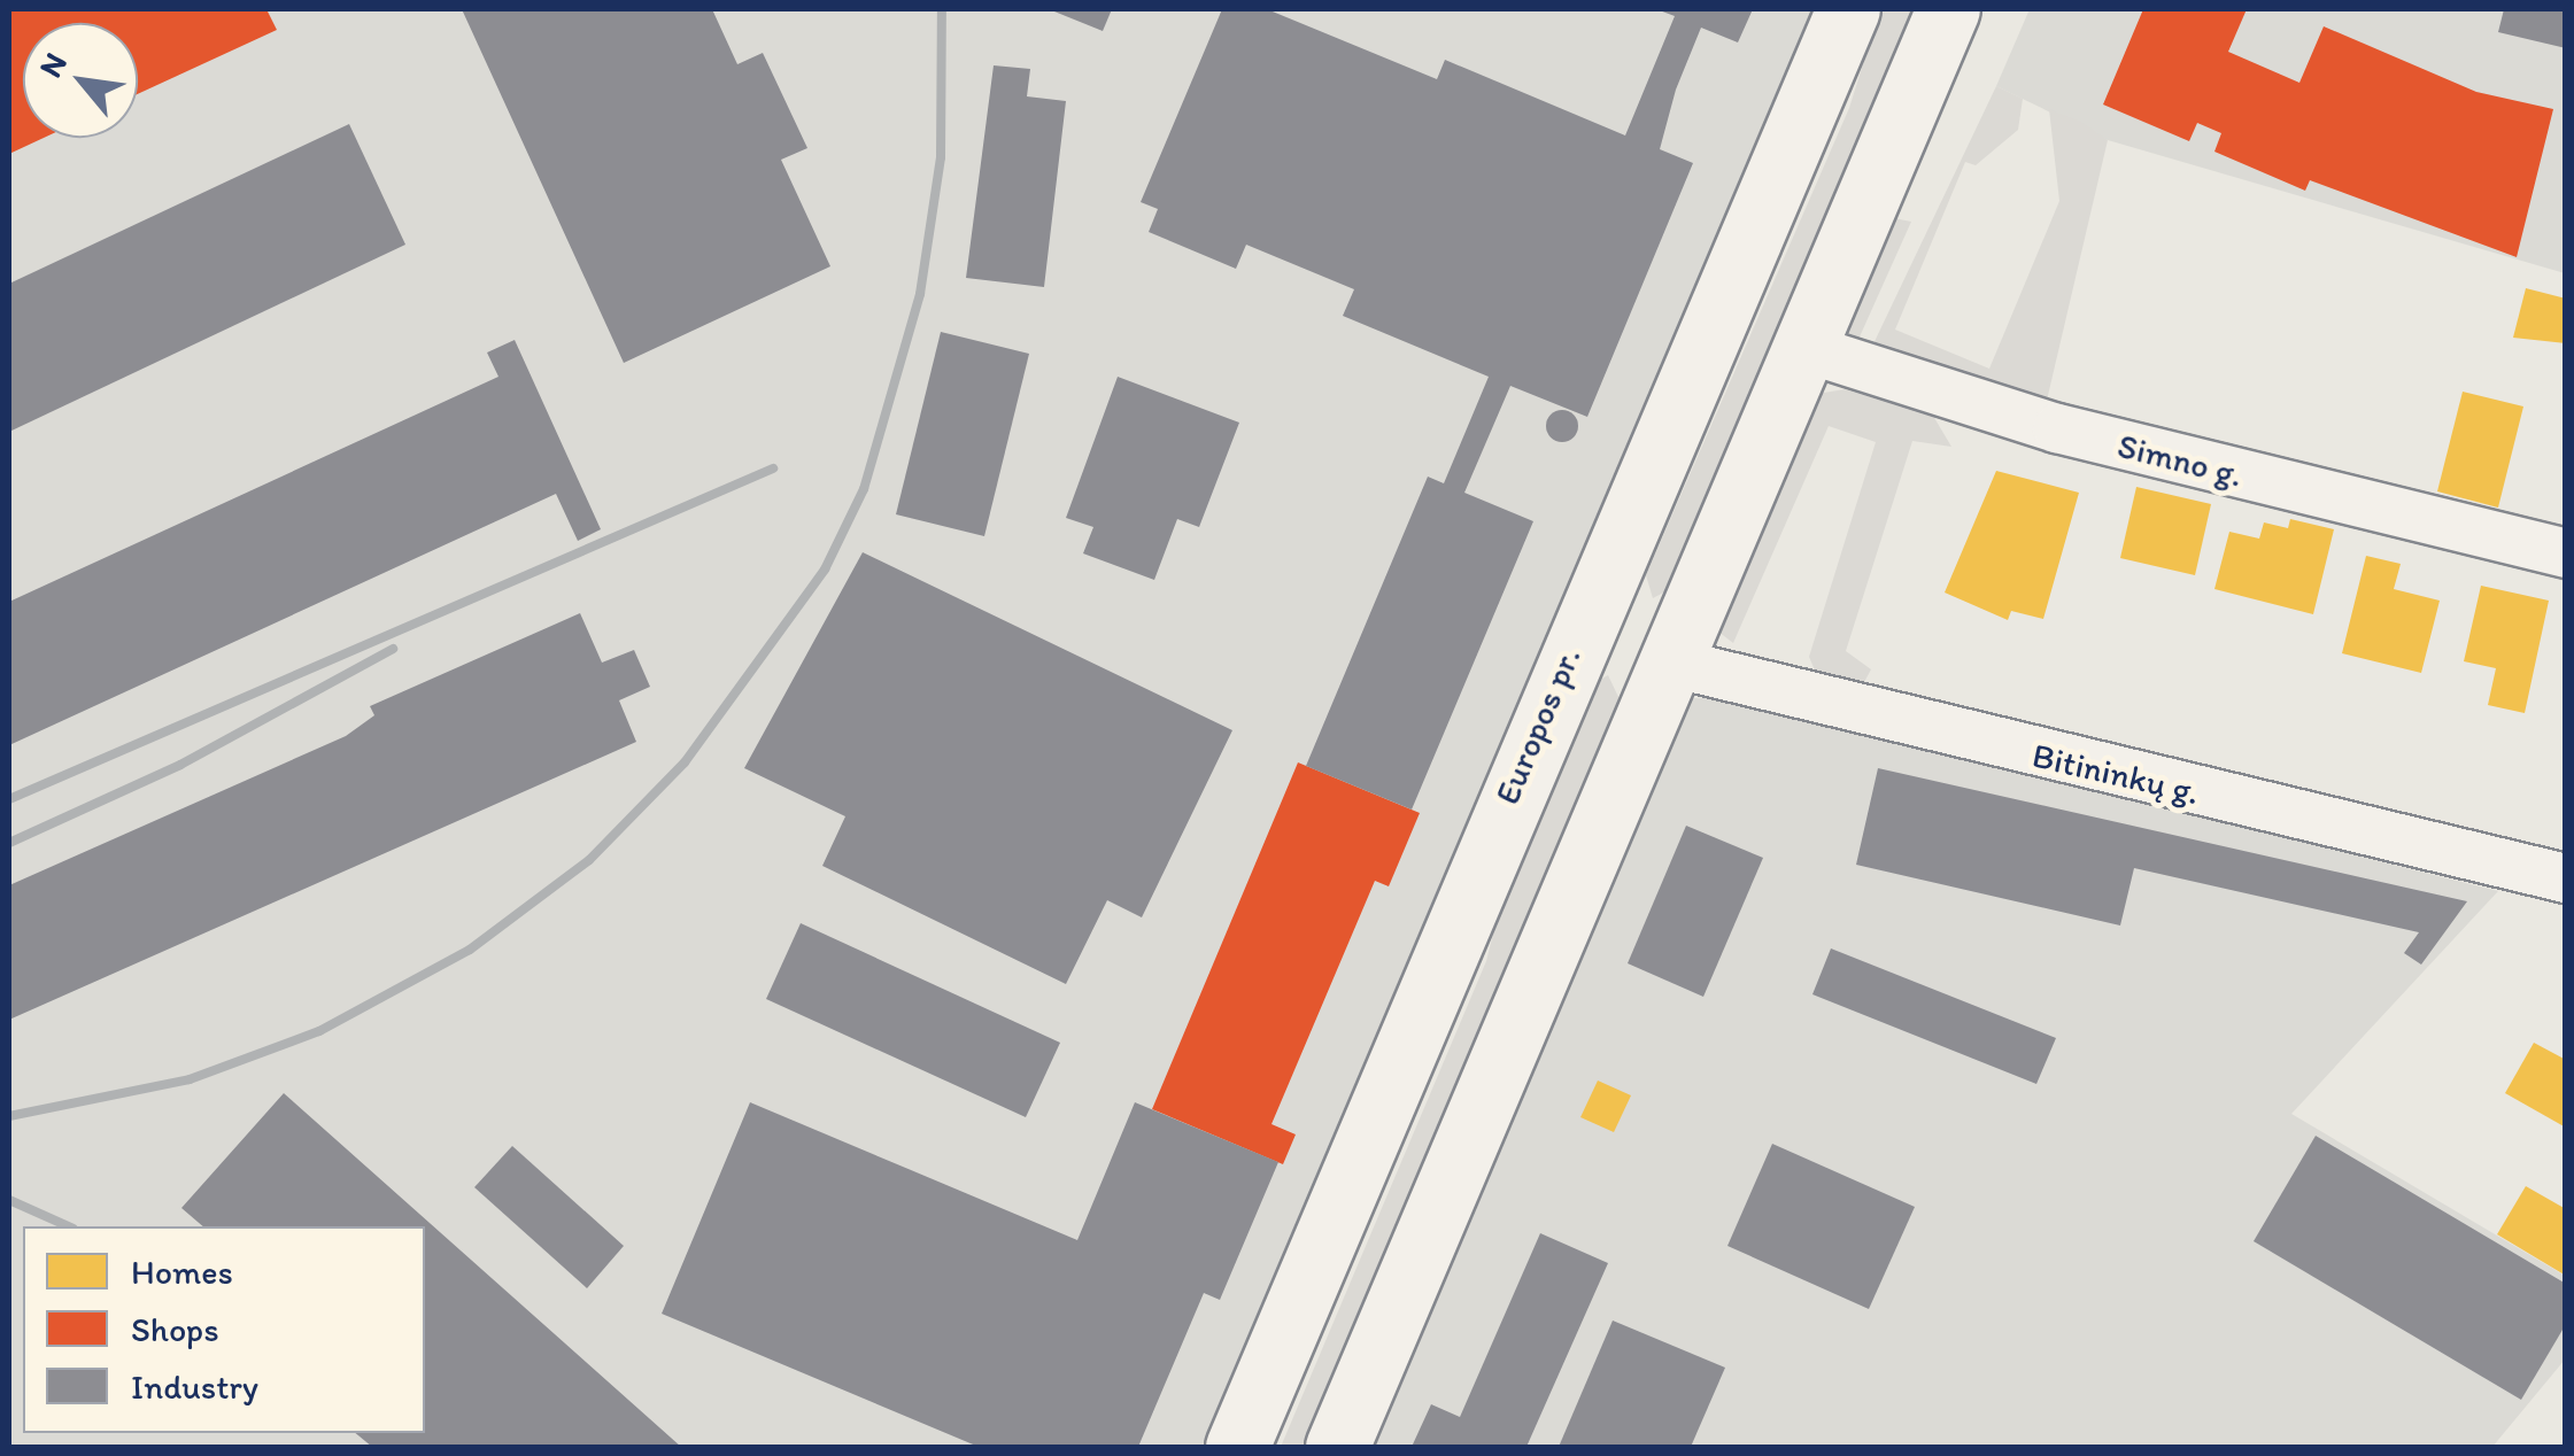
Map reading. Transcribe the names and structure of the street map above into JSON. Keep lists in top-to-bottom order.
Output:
{
  "streets": {
    "main road": ["Europos pr."],
    "street": ["Simno g.", "Bitininkų g."]
  },
  "legend": ["Homes", "Shops", "Industry"],
  "north": "top left"
}
